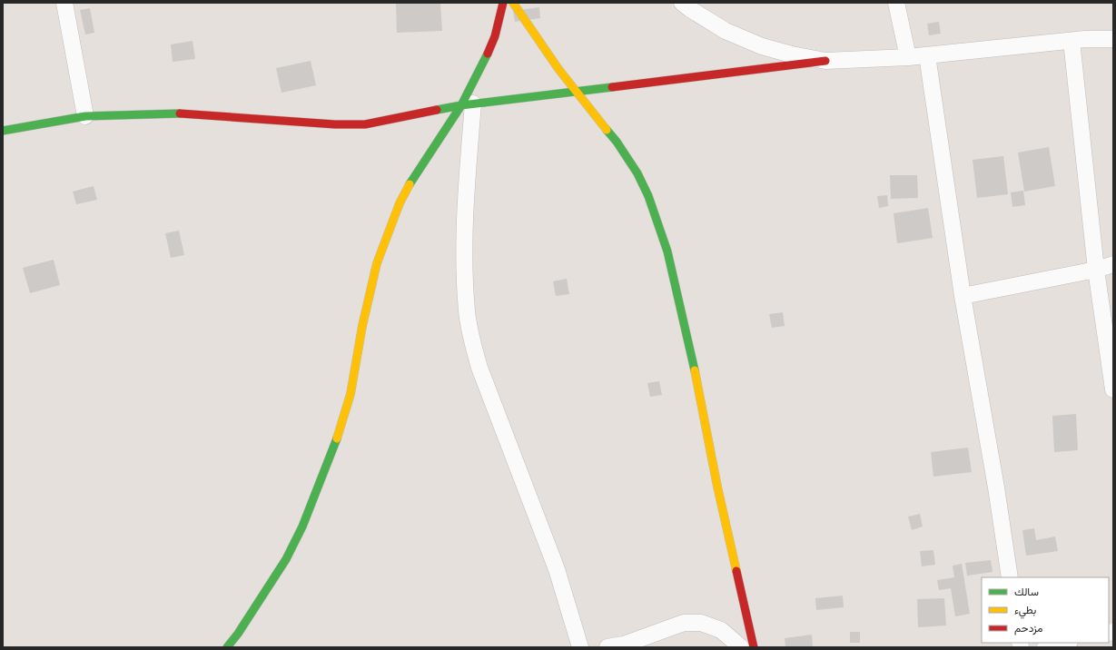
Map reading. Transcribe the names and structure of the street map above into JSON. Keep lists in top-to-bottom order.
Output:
{
  "legend": ["سالك", "بطيء", "مزدحم"]
}
